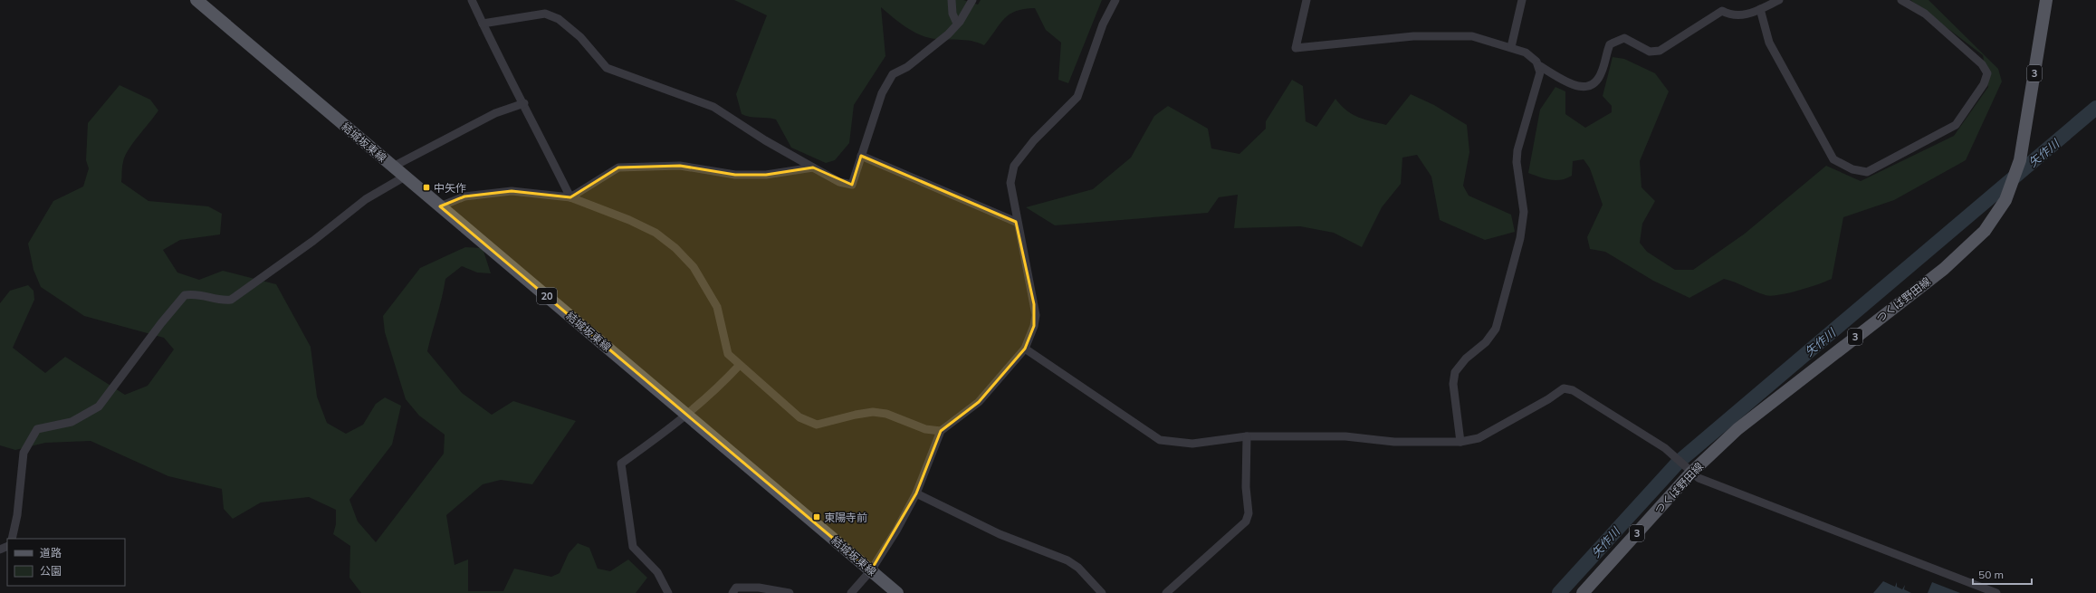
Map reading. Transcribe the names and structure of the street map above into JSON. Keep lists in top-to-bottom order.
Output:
{
  "streets": {
    "main road": [
      "3",
      "結城坂東線",
      "20",
      "つくば野田線"
    ]
  },
  "water": ["矢作川"],
  "places": {
    "transit": ["中矢作", "東陽寺前"]
  },
  "legend": ["道路", "公園"],
  "scale_bar": "50 m"
}
